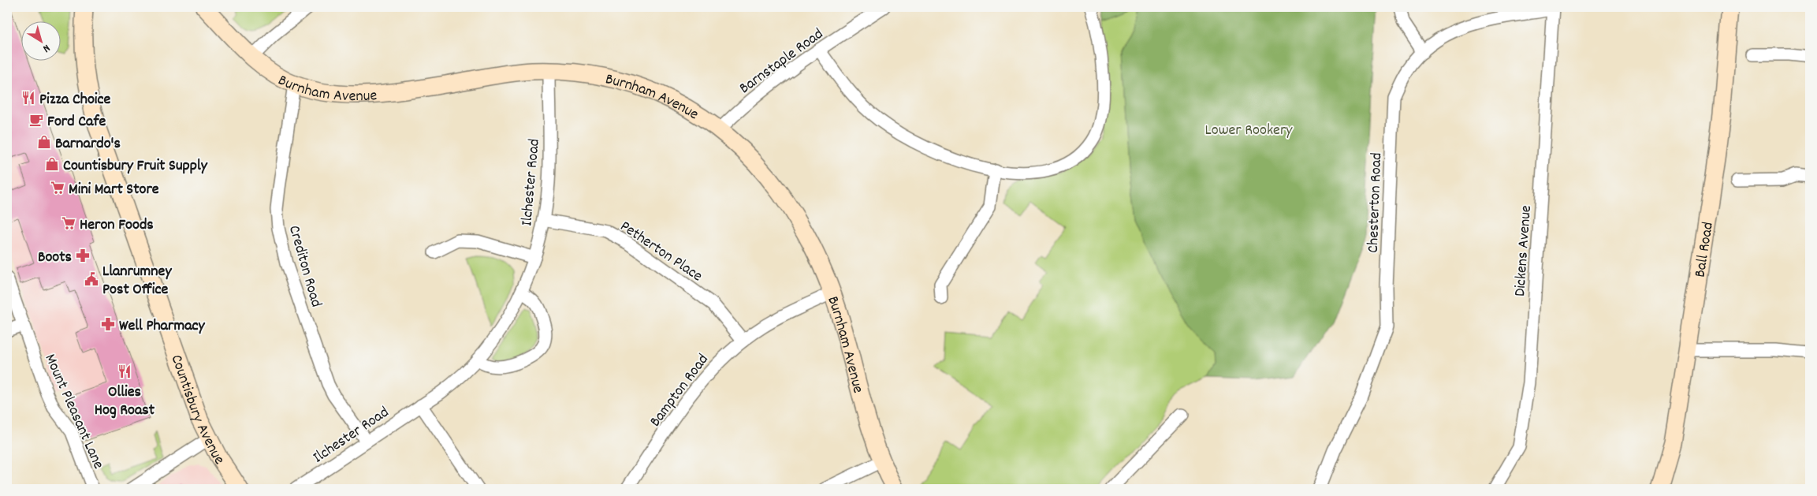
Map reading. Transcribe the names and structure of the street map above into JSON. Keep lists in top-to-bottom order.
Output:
{
  "streets": {
    "street": [
      "Barnstaple Road",
      "Burnham Avenue",
      "Ilchester Road",
      "Chesterton Road",
      "Ball Road",
      "Petherton Place",
      "Dickens Avenue",
      "Crediton Road",
      "Bampton Road",
      "Countisbury Avenue",
      "Mount Pleasant Lane"
    ]
  },
  "crossings": [
    ["Barnstaple Road", "Burnham Avenue"],
    ["Burnham Avenue", "Ilchester Road"],
    ["Burnham Avenue", "Crediton Road"],
    ["Burnham Avenue", "Bampton Road"],
    ["Ilchester Road", "Petherton Place"],
    ["Ilchester Road", "Crediton Road"],
    ["Chesterton Road", "Dickens Avenue"],
    ["Petherton Place", "Bampton Road"]
  ],
  "parks": ["Lower Rookery"],
  "places": {
    "restaurant": ["Pizza Choice", "Ollies Hog Roast"],
    "cafe": ["Ford Cafe"],
    "shop": ["Barnardo's", "Countisbury Fruit Supply"],
    "supermarket": ["Mini Mart Store", "Heron Foods"],
    "pharmacy": ["Boots", "Well Pharmacy"],
    "public building": ["Llanrumney Post Office"]
  },
  "north": "bottom right"
}
